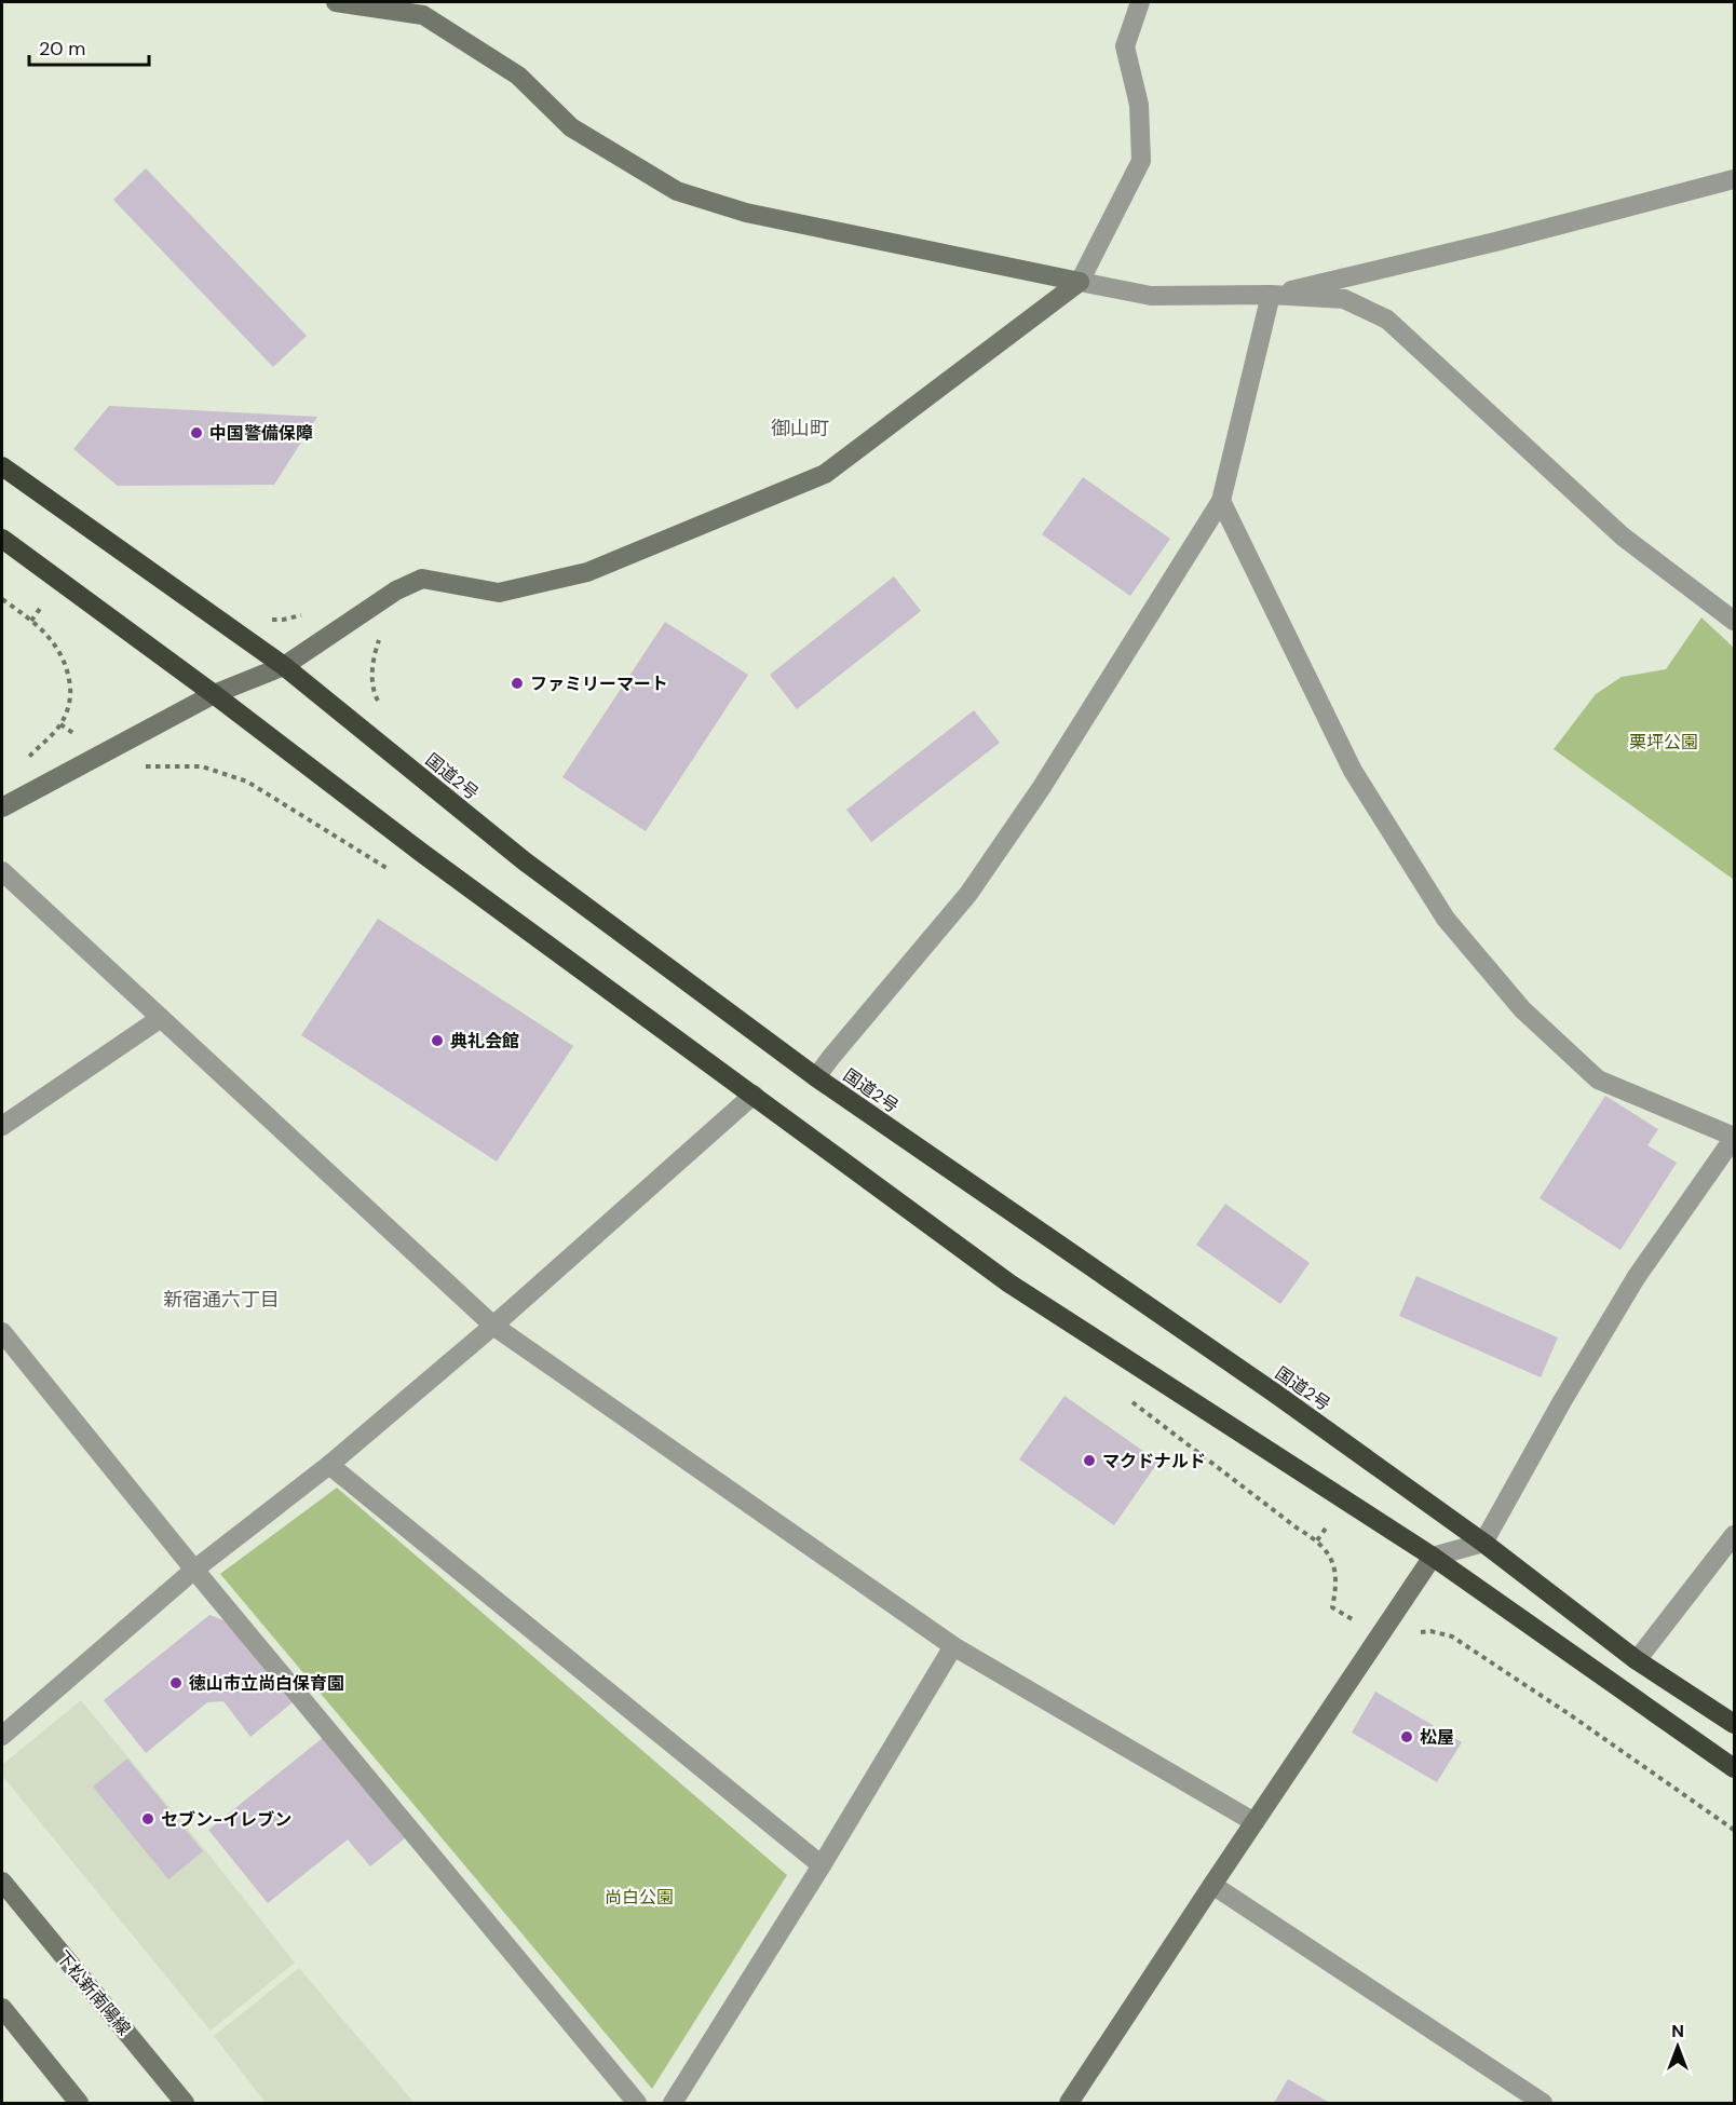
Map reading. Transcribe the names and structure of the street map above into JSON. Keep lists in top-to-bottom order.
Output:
{
  "streets": {
    "highway": ["国道2号"],
    "street": ["下松新南陽線"]
  },
  "districts": ["御山町", "新宿通六丁目"],
  "parks": ["栗坪公園", "尚白公園"],
  "places": [
    "中国警備保障",
    "ファミリーマート",
    "典礼会館",
    "マクドナルド",
    "徳山市立尚白保育園",
    "松屋",
    "セブン-イレブン"
  ],
  "scale_bar": "20 m",
  "north": "top"
}
